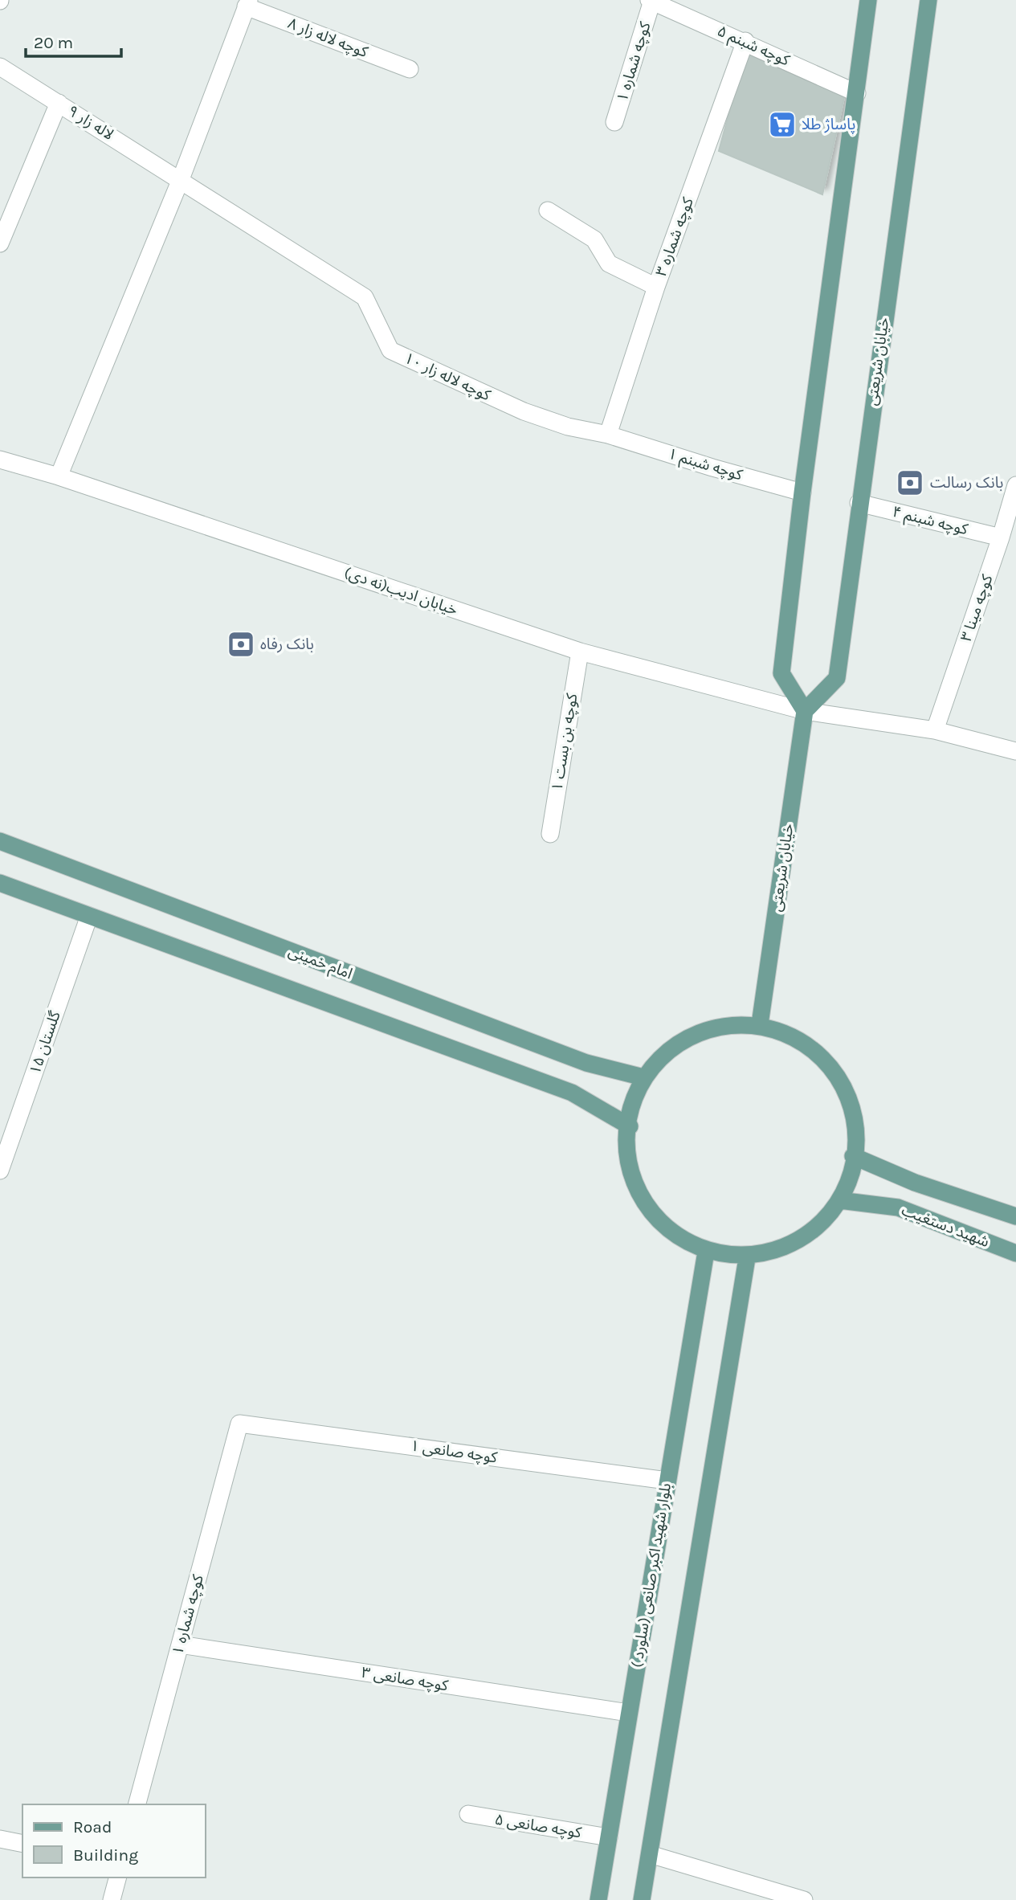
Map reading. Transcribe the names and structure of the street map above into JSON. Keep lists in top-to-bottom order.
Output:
{
  "streets": {
    "main road": [
      "خیابان شریعتی",
      "امام خمینی",
      "شهید دستغیب",
      "بلوار شهید اکبر صانعی (سلورد )"
    ],
    "street": [
      "کوچه لاله زار ۸",
      "کوچه شبنم ۵",
      "کوچه شماره ۱",
      "لاله زار ۹",
      "کوچه شماره ۳",
      "کوچه لاله زار ۱۰",
      "کوچه شبنم ۱",
      "کوچه شبنم ۴",
      "خیابان ادیب(نه دی)",
      "کوچه مینا ۳",
      "کوچه بن بست ۱",
      "گلستان ۱۵",
      "کوچه صانعی ۱",
      "کوچه صانعی ۳",
      "کوچه صانعی ۵"
    ]
  },
  "crossings": [
    ["کوچه شبنم ۵", "کوچه شماره ۱"],
    ["کوچه شبنم ۵", "کوچه شماره ۳"],
    ["کوچه شماره ۱", "کوچه صانعی ۱"],
    ["کوچه شماره ۱", "کوچه صانعی ۳"],
    ["لاله زار ۹", "کوچه لاله زار ۱۰"],
    ["کوچه شماره ۳", "کوچه لاله زار ۱۰"],
    ["کوچه شماره ۳", "کوچه شبنم ۱"],
    ["خیابان شریعتی", "کوچه شبنم ۴"],
    ["خیابان شریعتی", "خیابان ادیب(نه دی)"],
    ["کوچه لاله زار ۱۰", "کوچه شبنم ۱"],
    ["کوچه شبنم ۴", "کوچه مینا ۳"],
    ["خیابان ادیب(نه دی)", "کوچه مینا ۳"],
    ["خیابان ادیب(نه دی)", "کوچه بن بست ۱"],
    ["کوچه صانعی ۱", "بلوار شهید اکبر صانعی (سلورد )"],
    ["بلوار شهید اکبر صانعی (سلورد )", "کوچه صانعی ۳"],
    ["بلوار شهید اکبر صانعی (سلورد )", "کوچه صانعی ۵"]
  ],
  "places": {
    "supermarket": ["پاساژ طلا"],
    "bank": ["بانک رسالت", "بانک رفاه"]
  },
  "legend": ["Road", "Building"],
  "scale_bar": "20 m"
}
